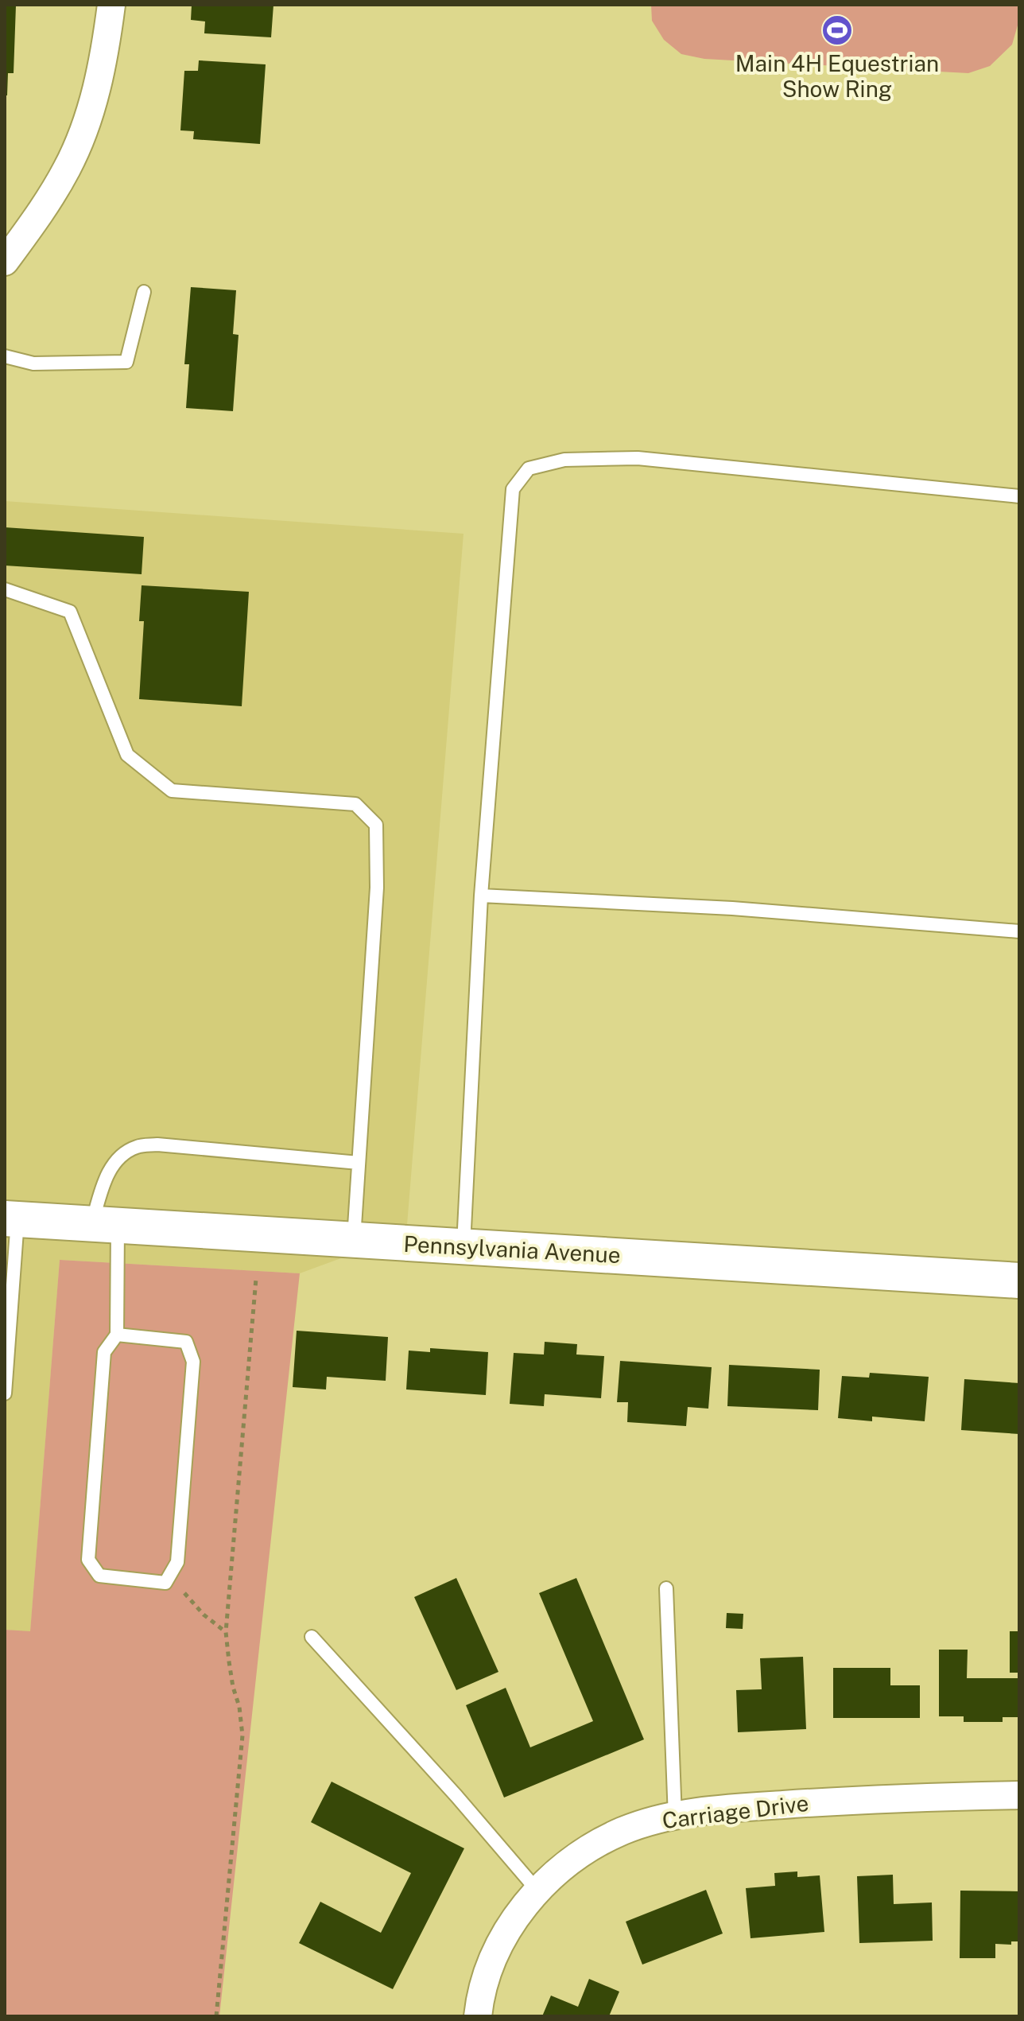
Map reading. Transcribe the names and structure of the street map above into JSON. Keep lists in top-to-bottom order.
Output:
{
  "streets": {
    "street": ["Pennsylvania Avenue", "Carriage Drive"]
  },
  "places": {
    "sports": ["Main 4H Equestrian Show Ring"]
  }
}
